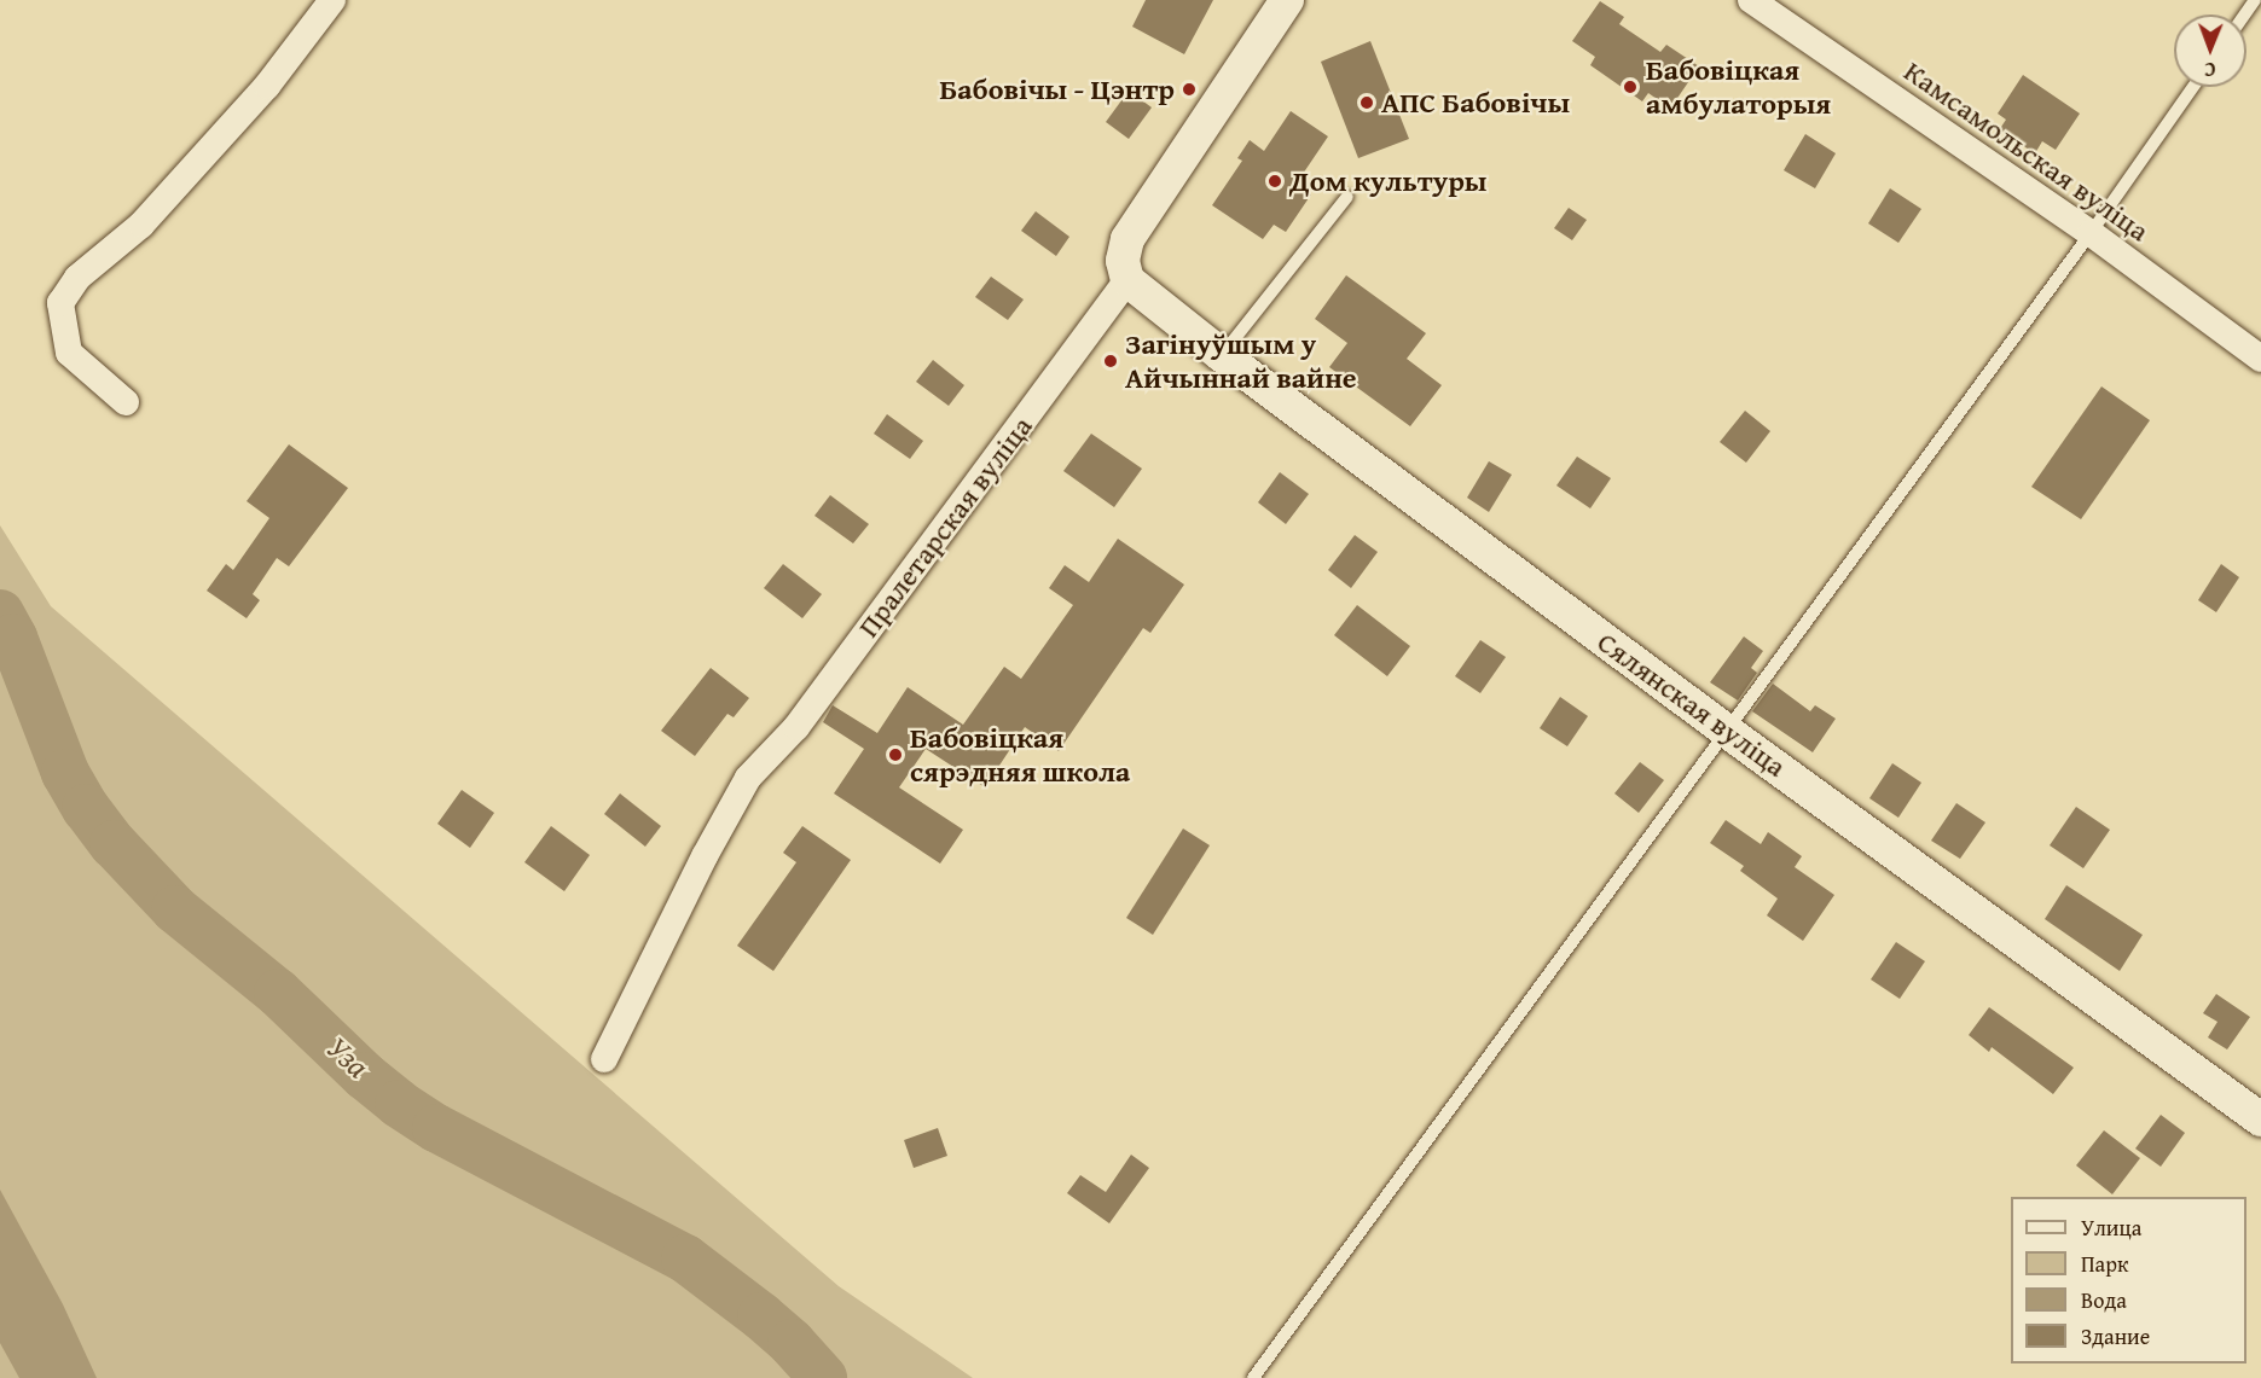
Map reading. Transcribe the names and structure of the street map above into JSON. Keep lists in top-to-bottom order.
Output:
{
  "streets": {
    "street": ["Камсамольская вуліца", "Пралетарская вуліца", "Сялянская вуліца"]
  },
  "crossings": [
    ["Пралетарская вуліца", "Сялянская вуліца"]
  ],
  "water": ["Уза"],
  "places": [
    "Бабовіцкая амбулаторыя",
    "Бабовічы - Цэнтр",
    "АПС Бабовічы",
    "Дом культуры",
    "Загінуўшым у Айчыннай вайне",
    "Бабовіцкая сярэдняя школа"
  ],
  "legend": [
    "Улица",
    "Парк",
    "Вода",
    "Здание"
  ],
  "north": "bottom"
}
